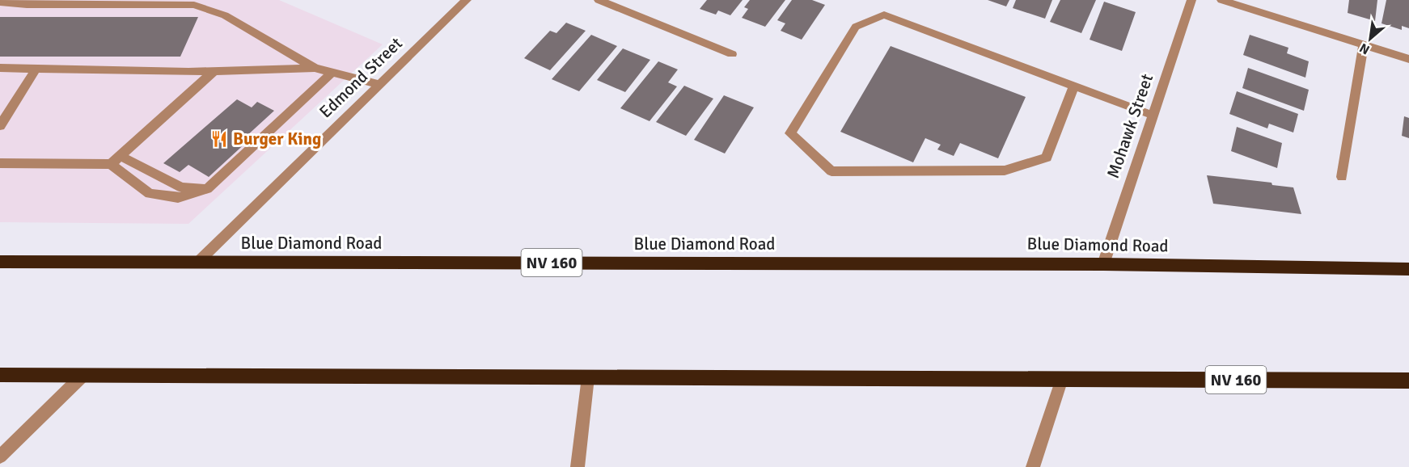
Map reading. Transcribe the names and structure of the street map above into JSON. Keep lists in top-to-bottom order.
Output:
{
  "streets": {
    "highway": ["Blue Diamond Road", "NV 160"],
    "street": ["Edmond Street", "Mohawk Street"]
  },
  "crossings": [
    ["Edmond Street", "Blue Diamond Road"],
    ["Mohawk Street", "Blue Diamond Road"]
  ],
  "places": {
    "restaurant": ["Burger King"]
  },
  "north": "bottom left"
}
